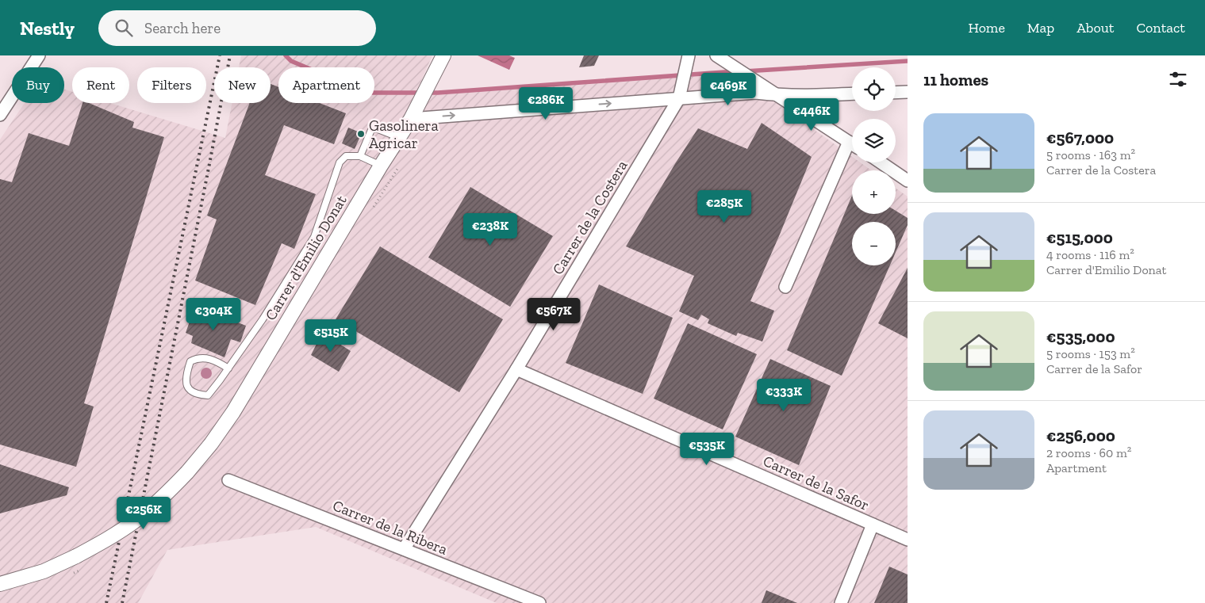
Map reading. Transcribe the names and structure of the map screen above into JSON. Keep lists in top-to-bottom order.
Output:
{
  "streets": {
    "street": [
      "Carrer de la Costera",
      "Carrer d'Emilio Donat",
      "Carrer de la Safor",
      "Carrer de la Ribera"
    ]
  },
  "crossings": [
    ["Carrer de la Costera", "Carrer de la Safor"],
    ["Carrer de la Costera", "Carrer de la Ribera"]
  ],
  "places": ["Gasolinera Agricar"],
  "page": {
    "header": "Nestly",
    "search": "Search here",
    "nav": [
      "Home",
      "Map",
      "About",
      "Contact"
    ],
    "heading": "11 homes",
    "map_buttons": ["+", "−"],
    "chip": [
      "Buy",
      "Rent",
      "Filters",
      "New",
      "Apartment"
    ],
    "price": [
      "€469K",
      "€286K",
      "€446K",
      "€285K",
      "€238K",
      "€304K",
      "€567K",
      "€515K",
      "€333K",
      "€535K",
      "€256K"
    ],
    "list": [
      {
        "name": "€567,000",
        "note": "5 rooms · 163 m² · Carrer de la Costera"
      },
      {
        "name": "€515,000",
        "note": "4 rooms · 116 m² · Carrer d'Emilio Donat"
      },
      {
        "name": "€535,000",
        "note": "5 rooms · 153 m² · Carrer de la Safor"
      },
      {
        "name": "€256,000",
        "note": "2 rooms · 60 m² · Apartment"
      }
    ]
  }
}
